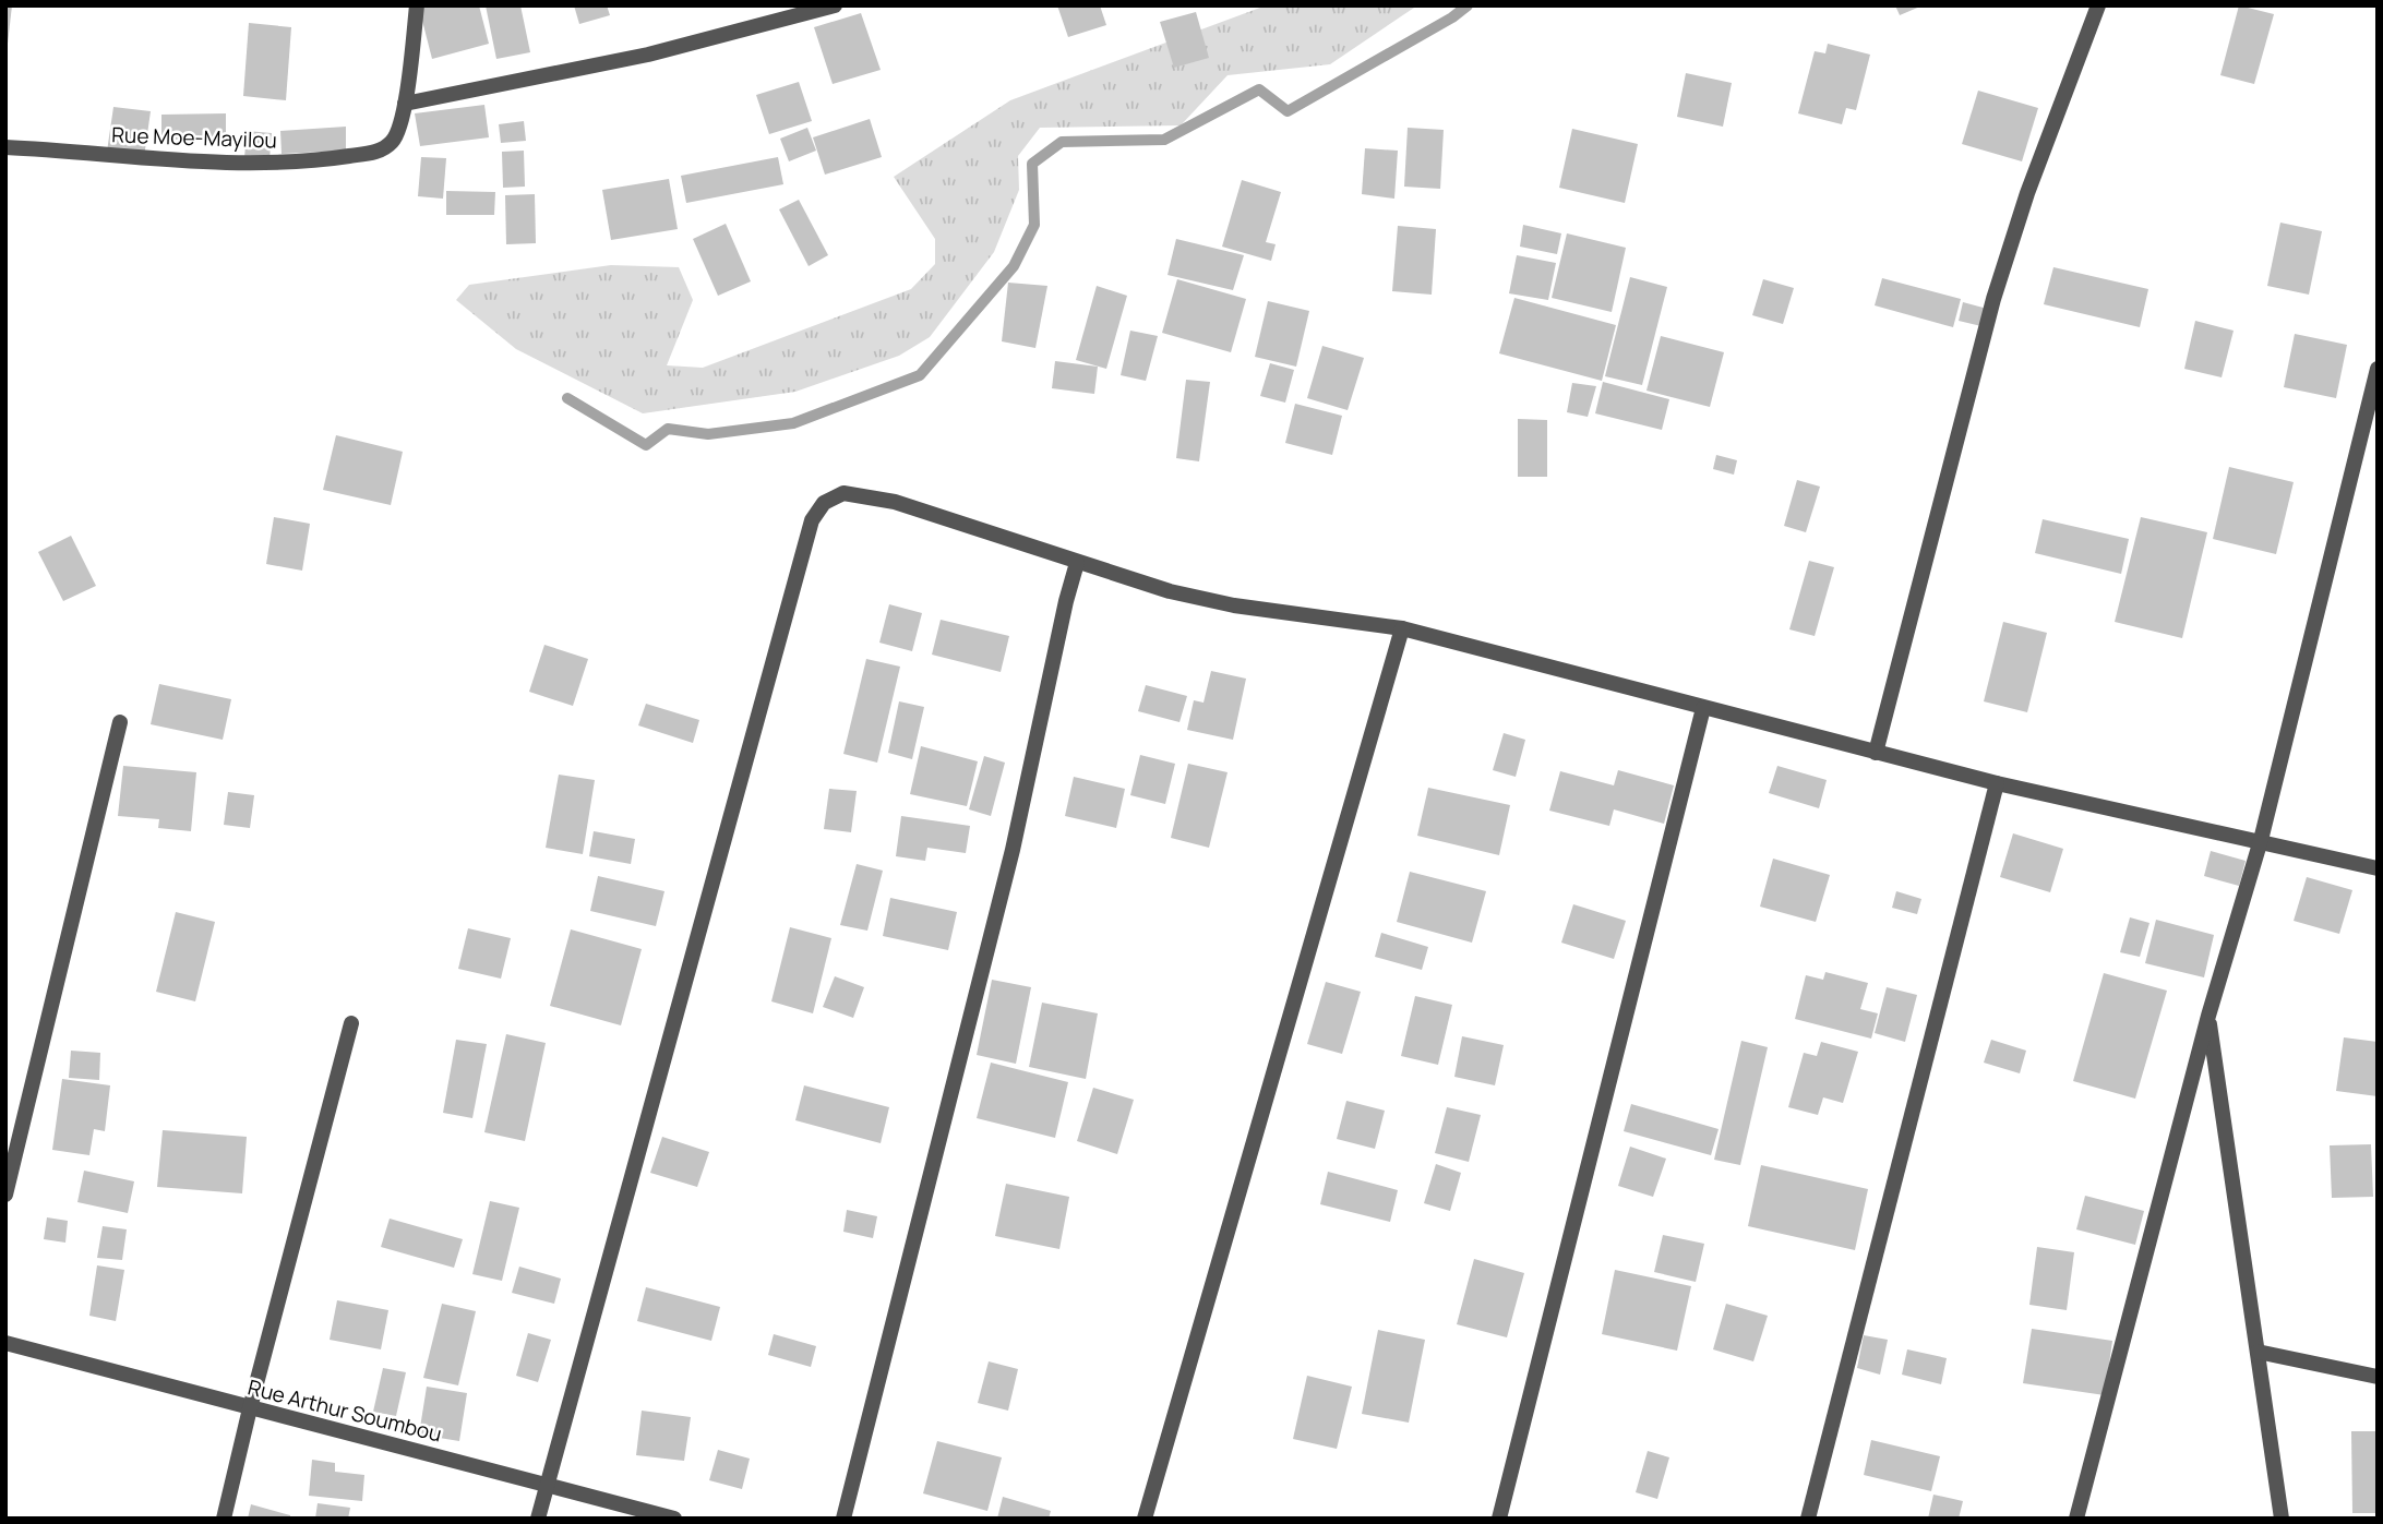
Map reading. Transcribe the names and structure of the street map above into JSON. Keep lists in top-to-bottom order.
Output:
{
  "streets": {
    "street": ["Rue Moe-Mayilou", "Rue Arthur Soumbou"]
  }
}
